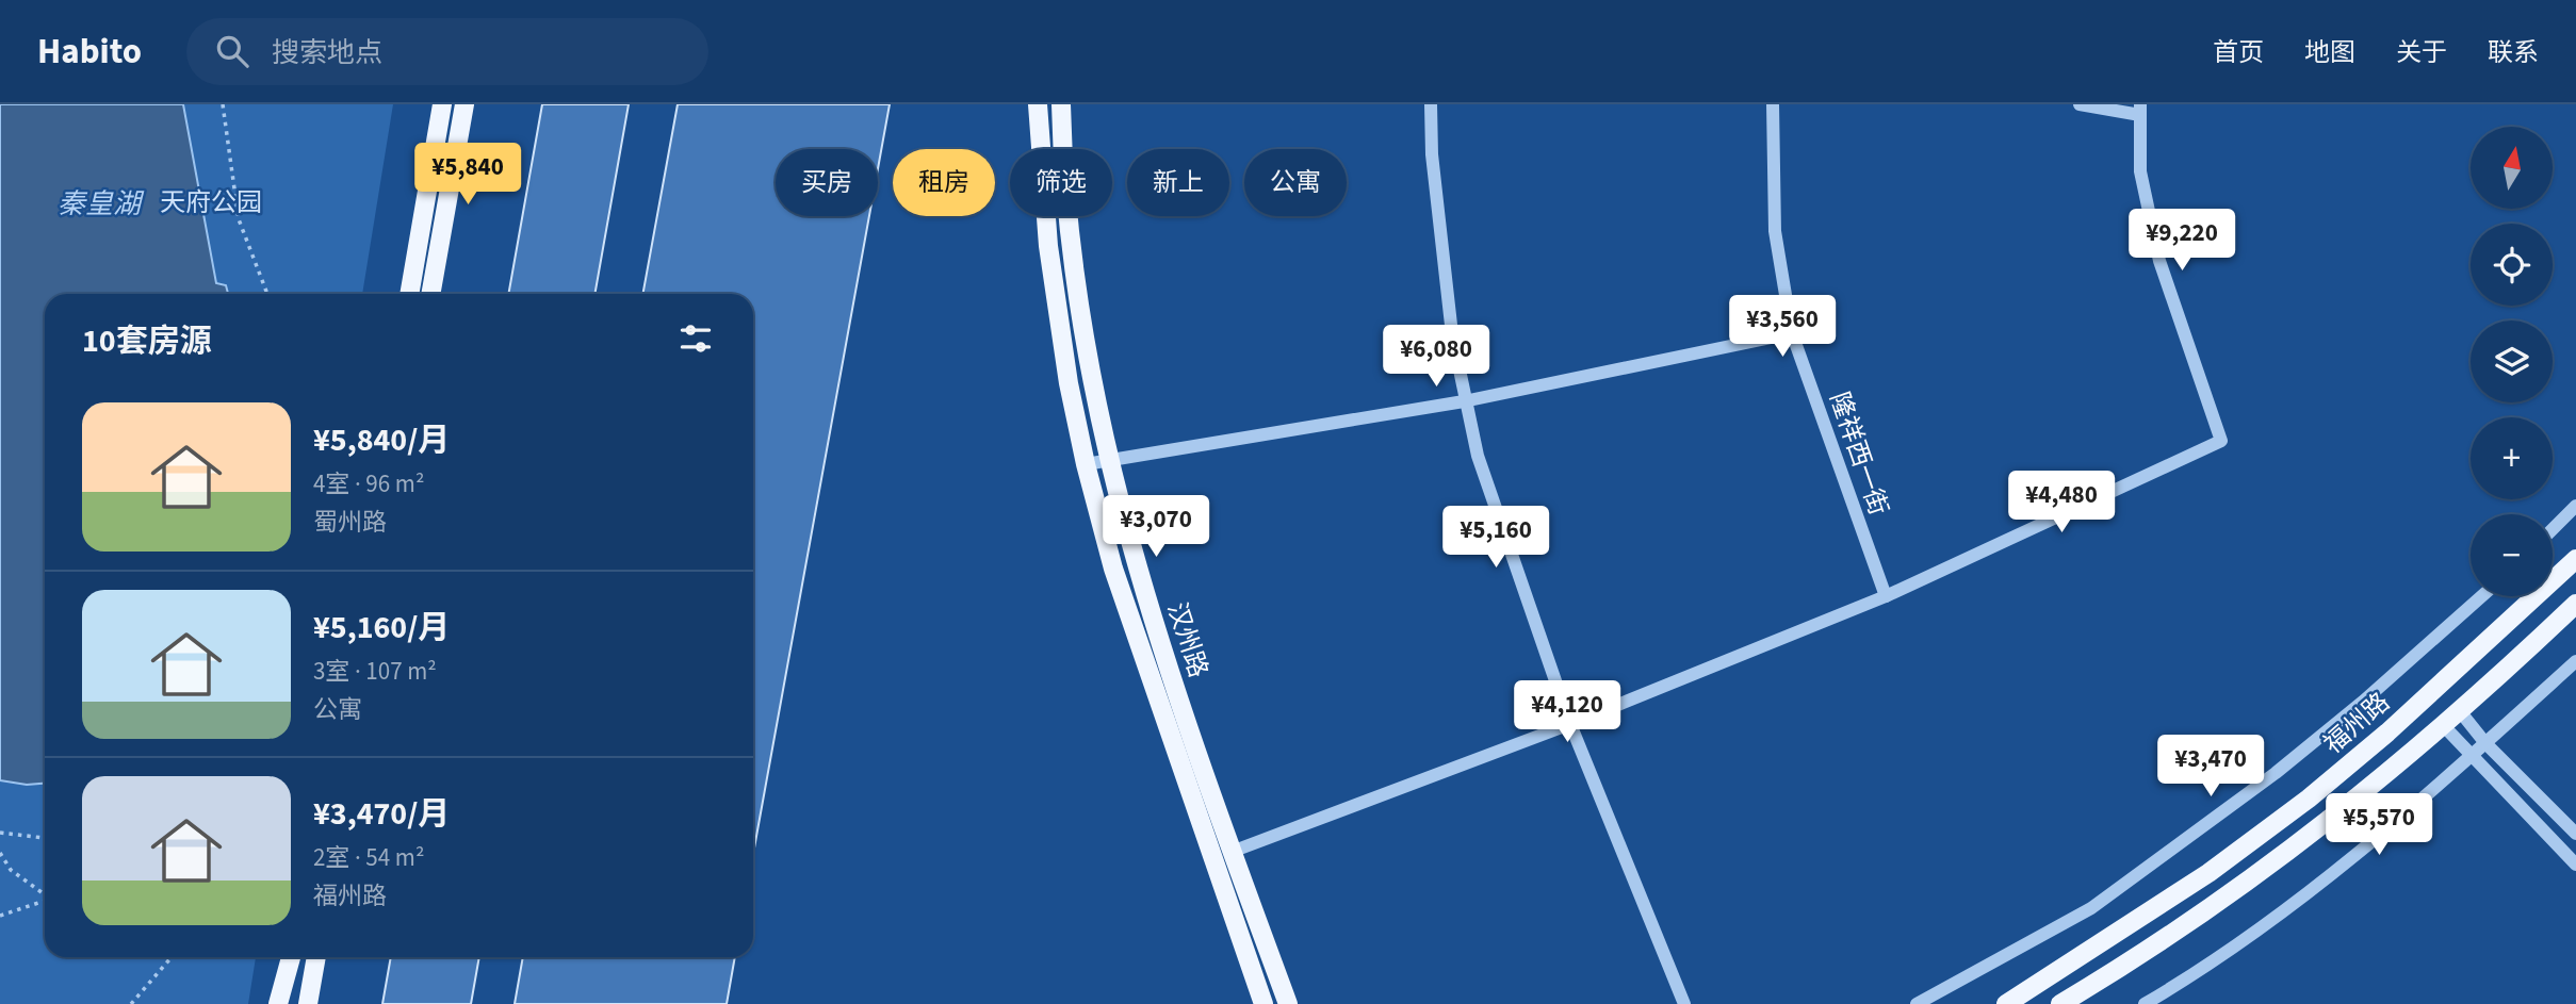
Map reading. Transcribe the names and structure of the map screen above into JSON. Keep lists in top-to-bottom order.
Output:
{
  "streets": {
    "main road": ["汉州路", "福州路"],
    "street": ["隆祥西一街"]
  },
  "water": ["秦皇湖"],
  "parks": ["天府公园"],
  "north": "top",
  "page": {
    "header": "Habito",
    "search": "搜索地点",
    "nav": [
      "首页",
      "地图",
      "关于",
      "联系"
    ],
    "map_buttons": ["+", "−"],
    "price": [
      "¥5,840",
      "¥9,220",
      "¥3,560",
      "¥6,080",
      "¥4,480",
      "¥3,070",
      "¥5,160",
      "¥4,120",
      "¥3,470",
      "¥5,570"
    ],
    "chip": [
      "买房",
      "租房",
      "筛选",
      "新上",
      "公寓"
    ],
    "heading": "10套房源",
    "list": [
      {
        "name": "¥5,840/月",
        "note": "4室 · 96 m² · 蜀州路"
      },
      {
        "name": "¥5,160/月",
        "note": "3室 · 107 m² · 公寓"
      },
      {
        "name": "¥3,470/月",
        "note": "2室 · 54 m² · 福州路"
      }
    ]
  }
}
